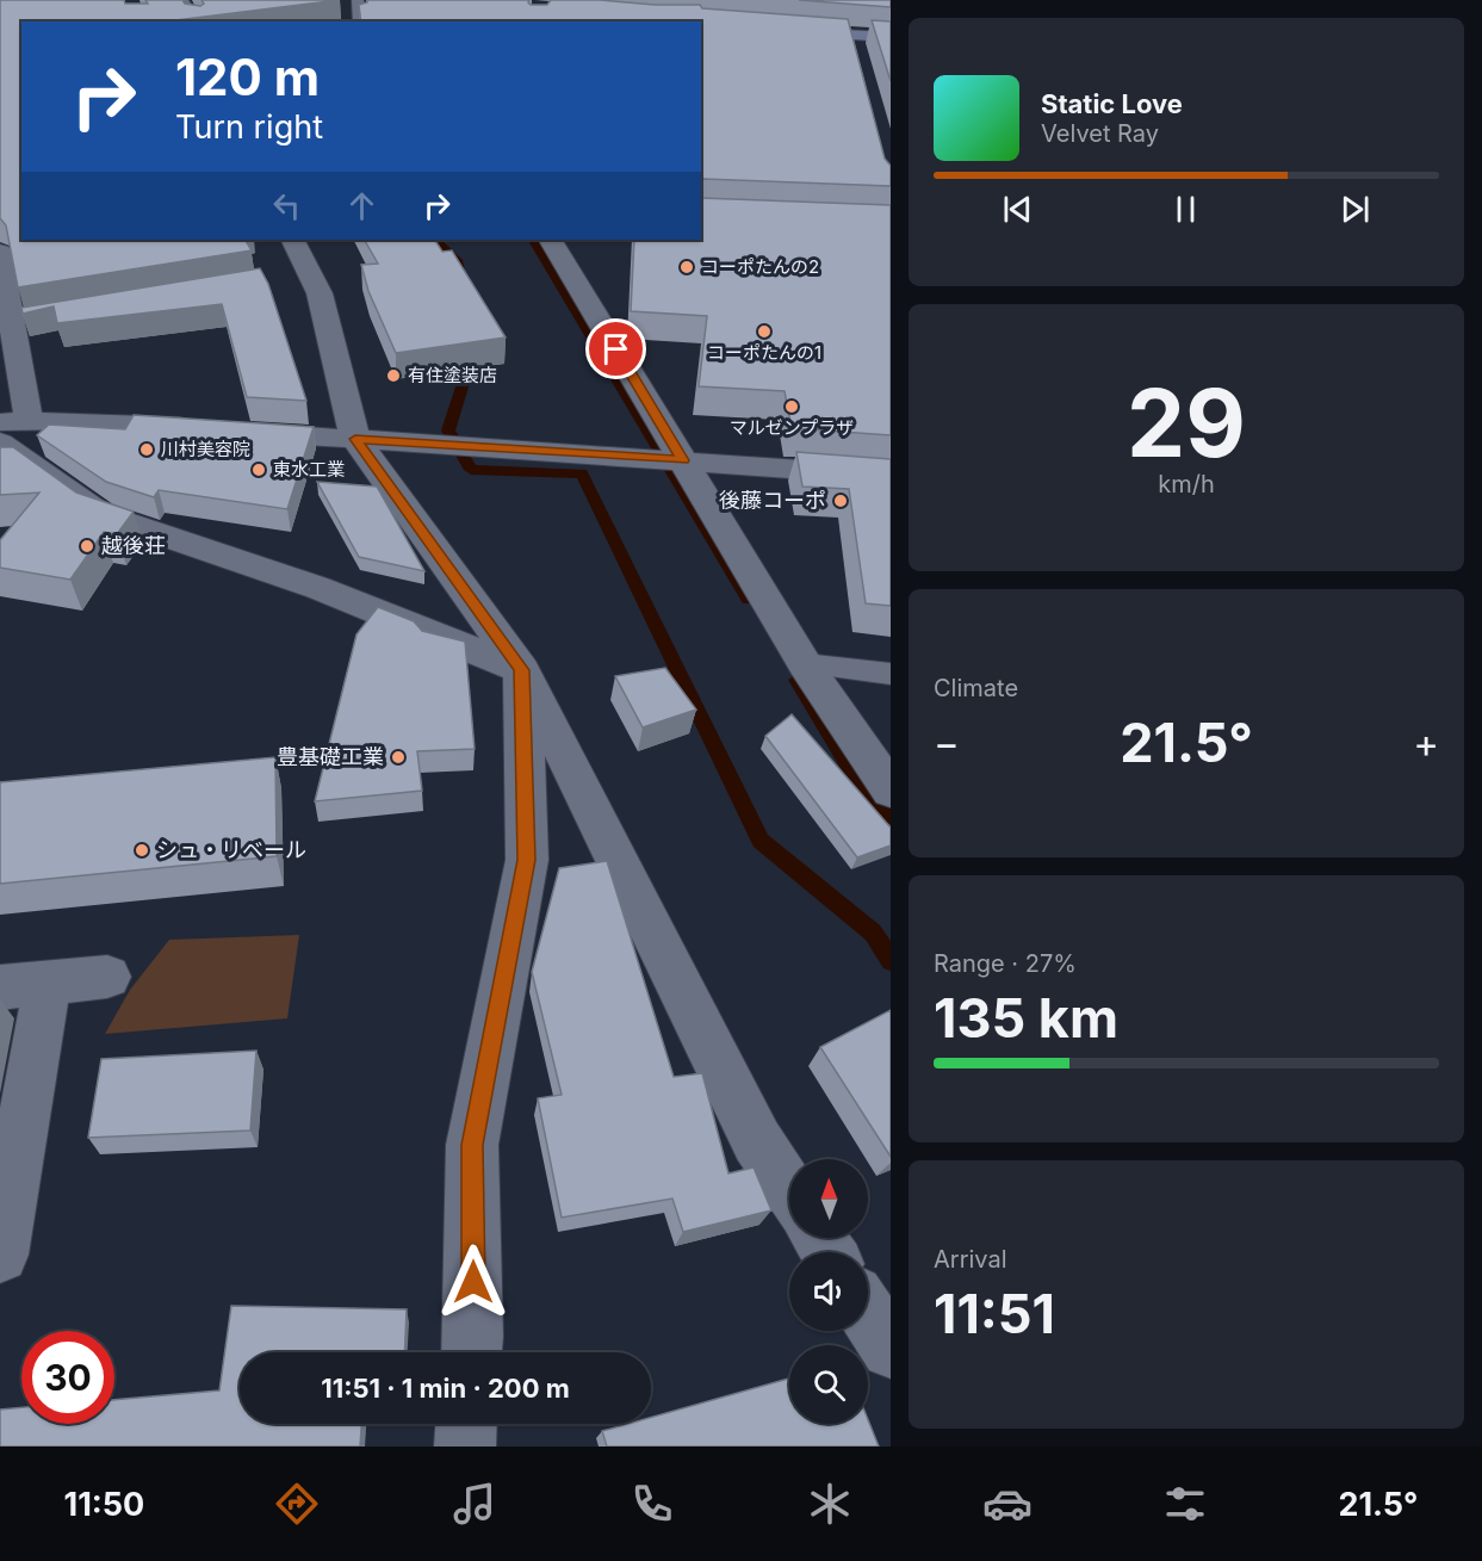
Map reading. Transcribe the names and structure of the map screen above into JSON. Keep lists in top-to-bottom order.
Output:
{
  "places": [
    "コーポたんの2",
    "コーポたんの1",
    "有住塗装店",
    "マルゼンプラザ",
    "川村美容院",
    "東水工業",
    "後藤コーポ",
    "越後荘",
    "豊基礎工業",
    "シュ・リベール"
  ],
  "north": "top",
  "page": {
    "turn": ["120 m", "Turn right"],
    "song": ["Static Love", "Velvet Ray"],
    "tile": [
      ["29", "km/h"],
      "Climate",
      ["Range · 27%", "135 km"],
      ["Arrival", "11:51"]
    ],
    "heat": ["−", "21.5°", "+"],
    "limit": "30",
    "trip": "11:51 · 1 min · 200 m",
    "tabs": ["11:50", "21.5°"]
  }
}
